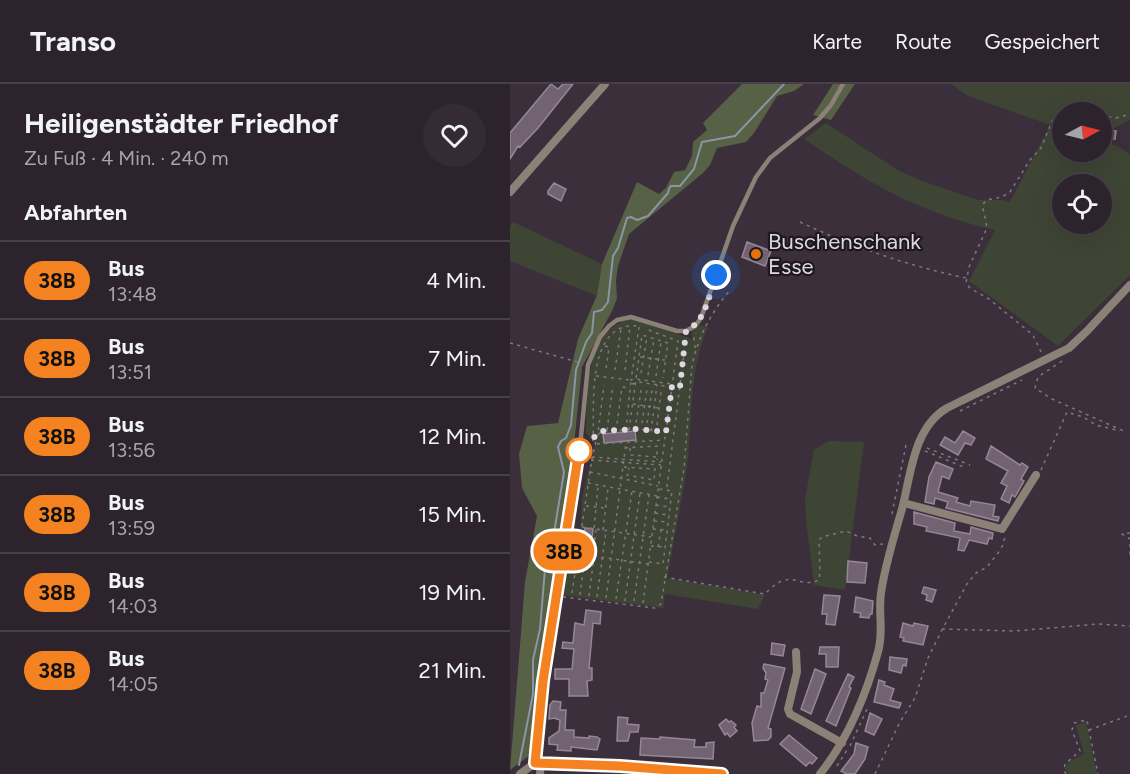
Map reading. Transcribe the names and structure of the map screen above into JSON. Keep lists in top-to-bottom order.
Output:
{
  "places": ["Buschenschank Esse"],
  "lines": ["bus line 38B"],
  "north": "right",
  "page": {
    "header": "Transo",
    "nav": ["Karte", "Route", "Gespeichert"],
    "heading": [
      ["Heiligenstädter Friedhof", "Zu Fuß · 4 Min. · 240 m"],
      "Abfahrten"
    ],
    "on_map": "38B",
    "list": [
      {
        "mark": "38B",
        "name": "Bus",
        "note": "13:48",
        "value": "4 Min."
      },
      {
        "mark": "38B",
        "name": "Bus",
        "note": "13:51",
        "value": "7 Min."
      },
      {
        "mark": "38B",
        "name": "Bus",
        "note": "13:56",
        "value": "12 Min."
      },
      {
        "mark": "38B",
        "name": "Bus",
        "note": "13:59",
        "value": "15 Min."
      },
      {
        "mark": "38B",
        "name": "Bus",
        "note": "14:03",
        "value": "19 Min."
      },
      {
        "mark": "38B",
        "name": "Bus",
        "note": "14:05",
        "value": "21 Min."
      }
    ]
  }
}
